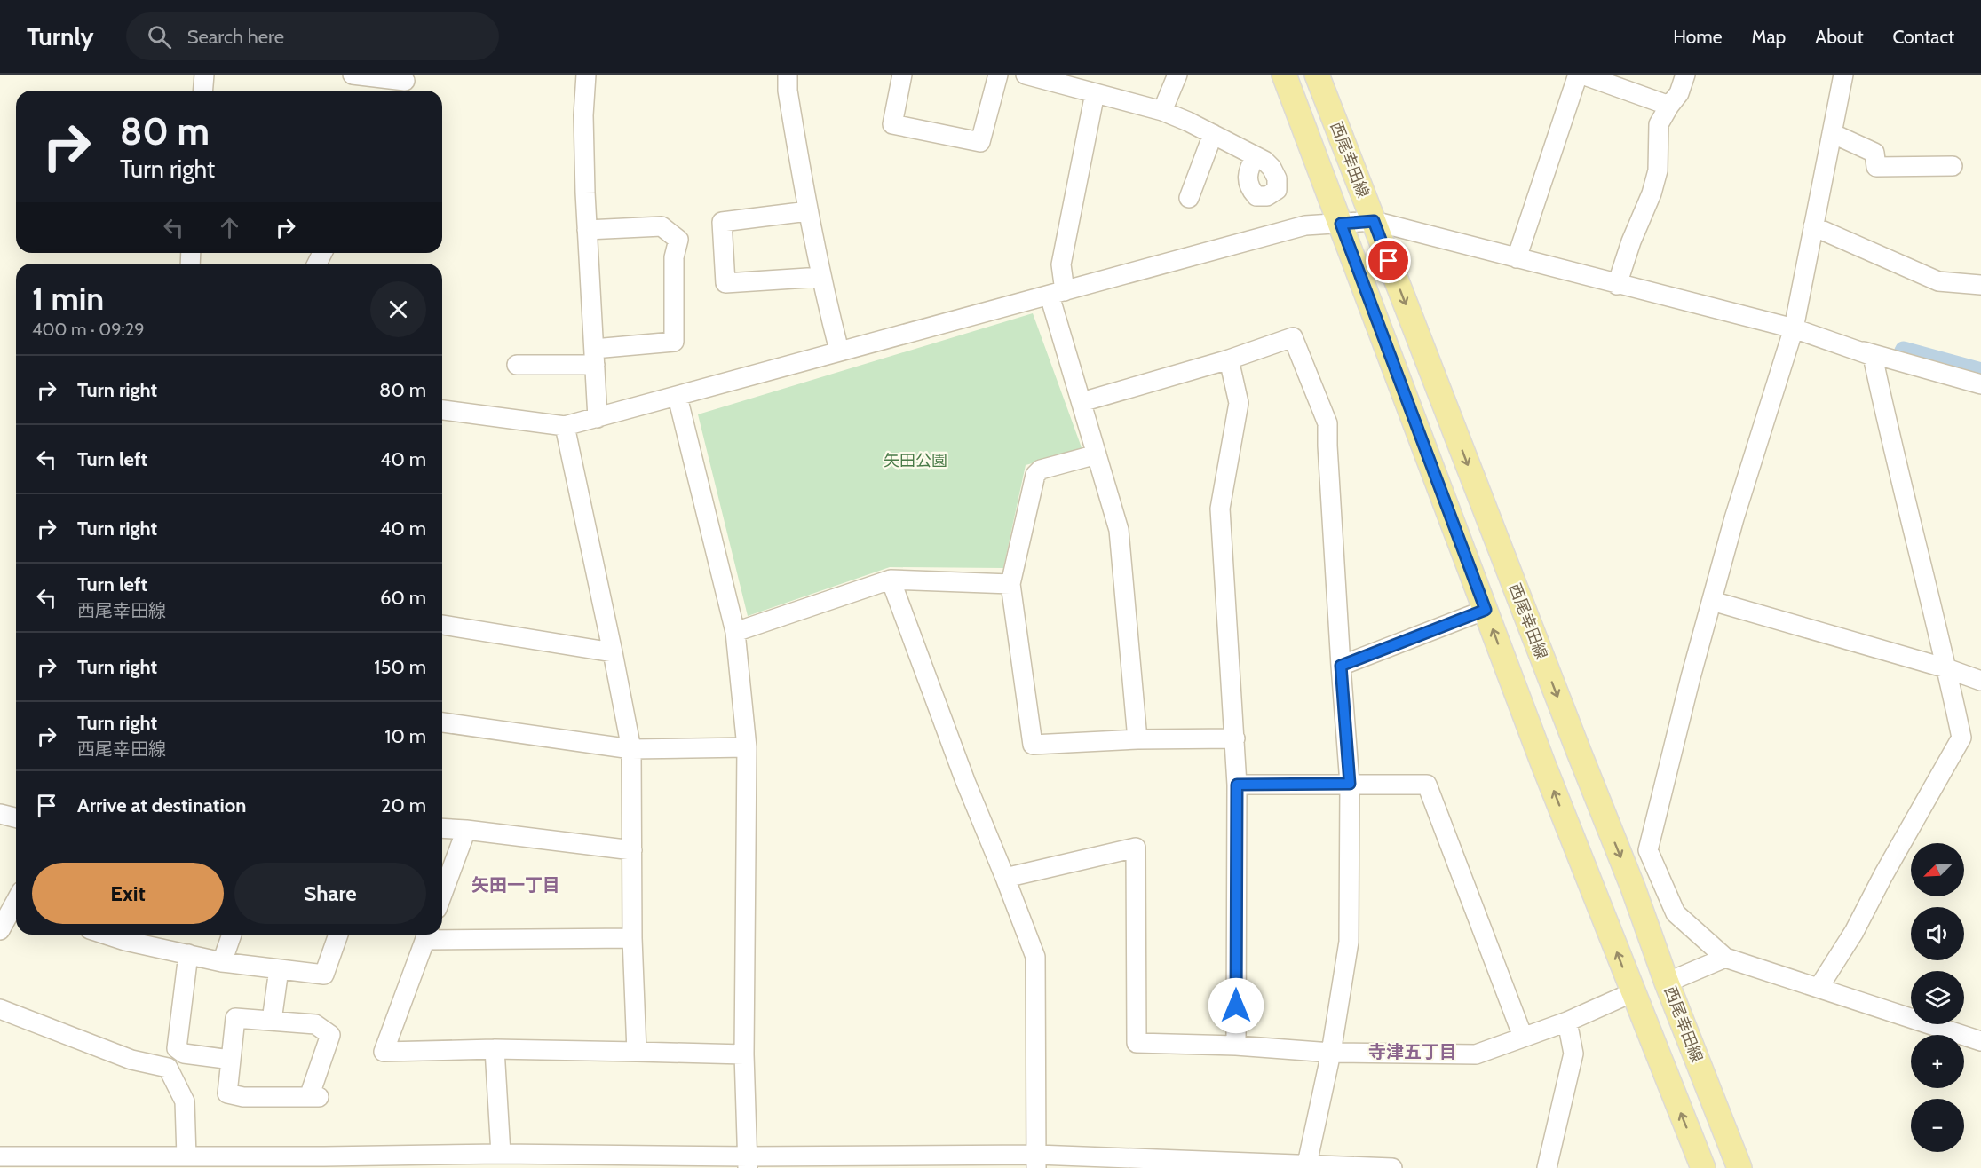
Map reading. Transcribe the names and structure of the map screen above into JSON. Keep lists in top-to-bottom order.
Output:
{
  "streets": {
    "main road": ["西尾幸田線"]
  },
  "districts": ["矢田一丁目", "寺津五丁目"],
  "parks": ["矢田公園"],
  "north": "bottom left",
  "page": {
    "header": "Turnly",
    "search": "Search here",
    "nav": [
      "Home",
      "Map",
      "About",
      "Contact"
    ],
    "turn": ["80 m", "Turn right"],
    "heading": ["1 min", "400 m · 09:29"],
    "list": [
      {
        "name": "Turn right",
        "value": "80 m"
      },
      {
        "name": "Turn left",
        "value": "40 m"
      },
      {
        "name": "Turn right",
        "value": "40 m"
      },
      {
        "name": "Turn left",
        "note": "西尾幸田線",
        "value": "60 m"
      },
      {
        "name": "Turn right",
        "value": "150 m"
      },
      {
        "name": "Turn right",
        "note": "西尾幸田線",
        "value": "10 m"
      },
      {
        "name": "Arrive at destination",
        "value": "20 m"
      }
    ],
    "map_buttons": ["+", "−"],
    "buttons": ["Exit", "Share"]
  }
}
